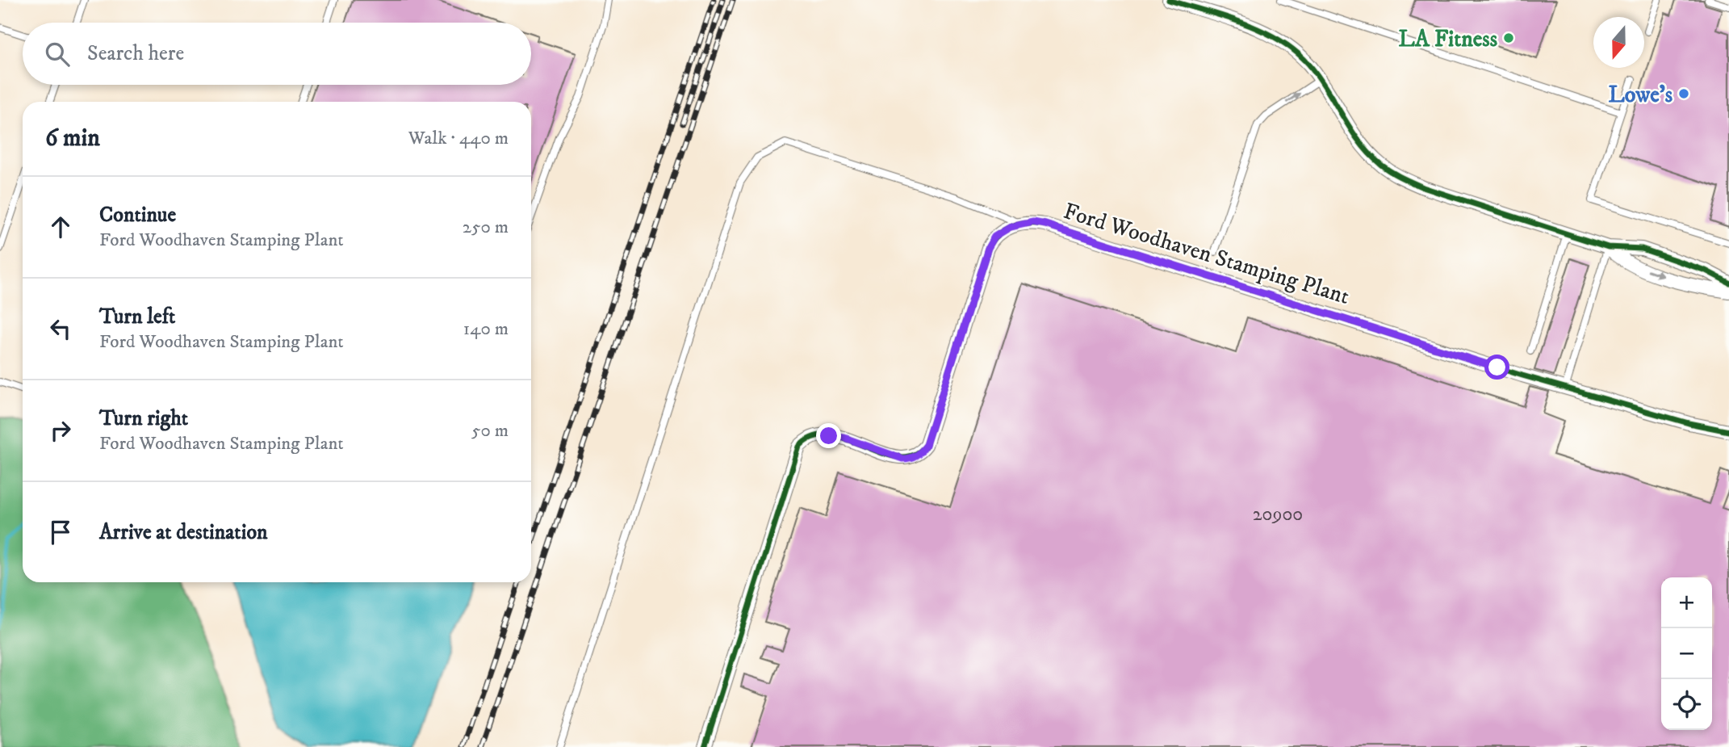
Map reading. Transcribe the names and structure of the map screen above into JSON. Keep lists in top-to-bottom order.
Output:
{
  "streets": {
    "street": ["Ford Woodhaven Stamping Plant"]
  },
  "places": ["LA Fitness", "Lowe's"],
  "house_numbers": ["20900"],
  "north": "bottom",
  "page": {
    "search": "Search here",
    "heading": ["6 min", "Walk · 440 m"],
    "list": [
      ["Continue", "Ford Woodhaven Stamping Plant", "250 m"],
      ["Turn left", "Ford Woodhaven Stamping Plant", "140 m"],
      ["Turn right", "Ford Woodhaven Stamping Plant", "50 m"],
      "Arrive at destination"
    ],
    "map_buttons": ["+", "−"]
  }
}
